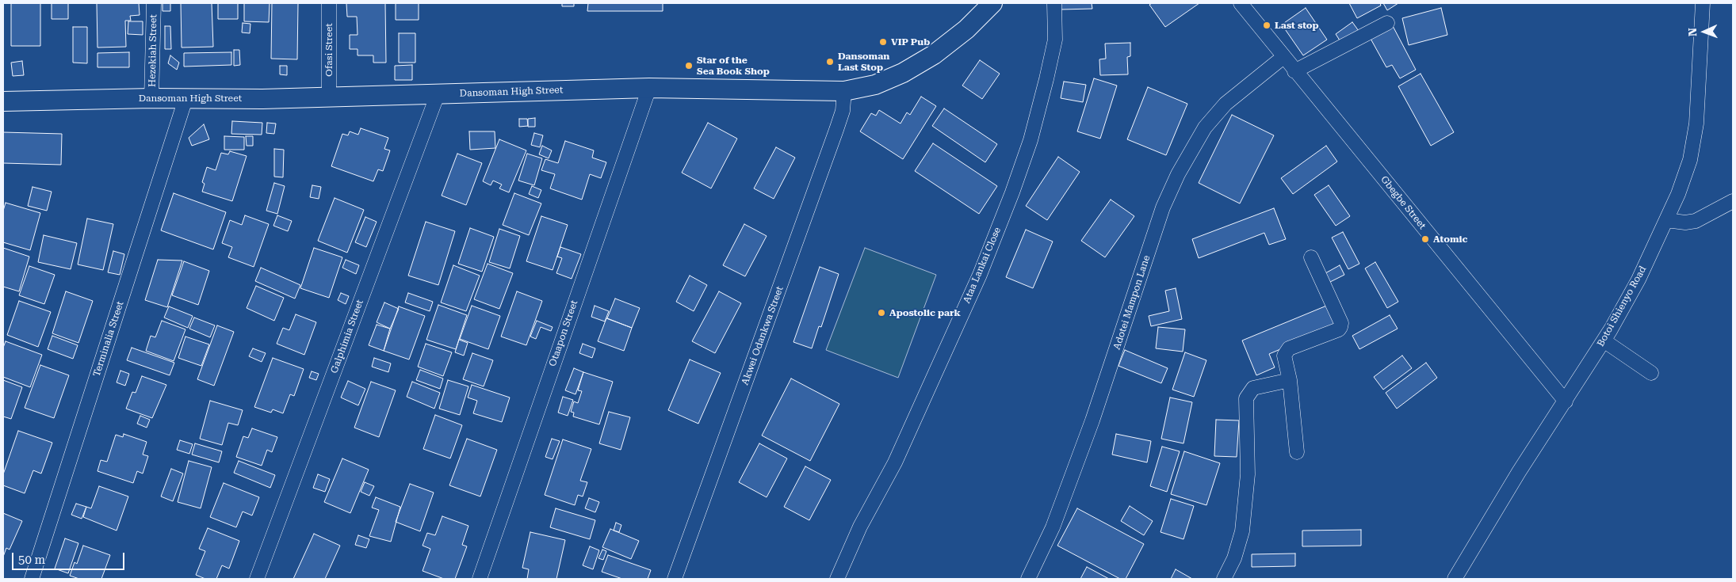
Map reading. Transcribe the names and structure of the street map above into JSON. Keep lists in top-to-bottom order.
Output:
{
  "streets": {
    "street": [
      "Ofasi Street",
      "Hezekiah Street",
      "Dansoman High Street",
      "Gbegbe Street",
      "Ataa Lankai Close",
      "Adotei Mampon Lane",
      "Botoi Shienyo Road",
      "Otaapon Street",
      "Akwei Odankwa Street",
      "Galphimia Street",
      "Terminalia Street"
    ]
  },
  "crossings": [
    ["Ofasi Street", "Dansoman High Street"],
    ["Hezekiah Street", "Dansoman High Street"],
    ["Dansoman High Street", "Otaapon Street"],
    ["Dansoman High Street", "Akwei Odankwa Street"],
    ["Dansoman High Street", "Galphimia Street"],
    ["Dansoman High Street", "Terminalia Street"],
    ["Gbegbe Street", "Adotei Mampon Lane"],
    ["Gbegbe Street", "Botoi Shienyo Road"]
  ],
  "places": [
    "Last stop",
    "VIP Pub",
    "Dansoman Last Stop",
    "Star of the Sea Book Shop",
    "Atomic",
    "Apostolic park"
  ],
  "scale_bar": "50 m",
  "north": "left"
}
